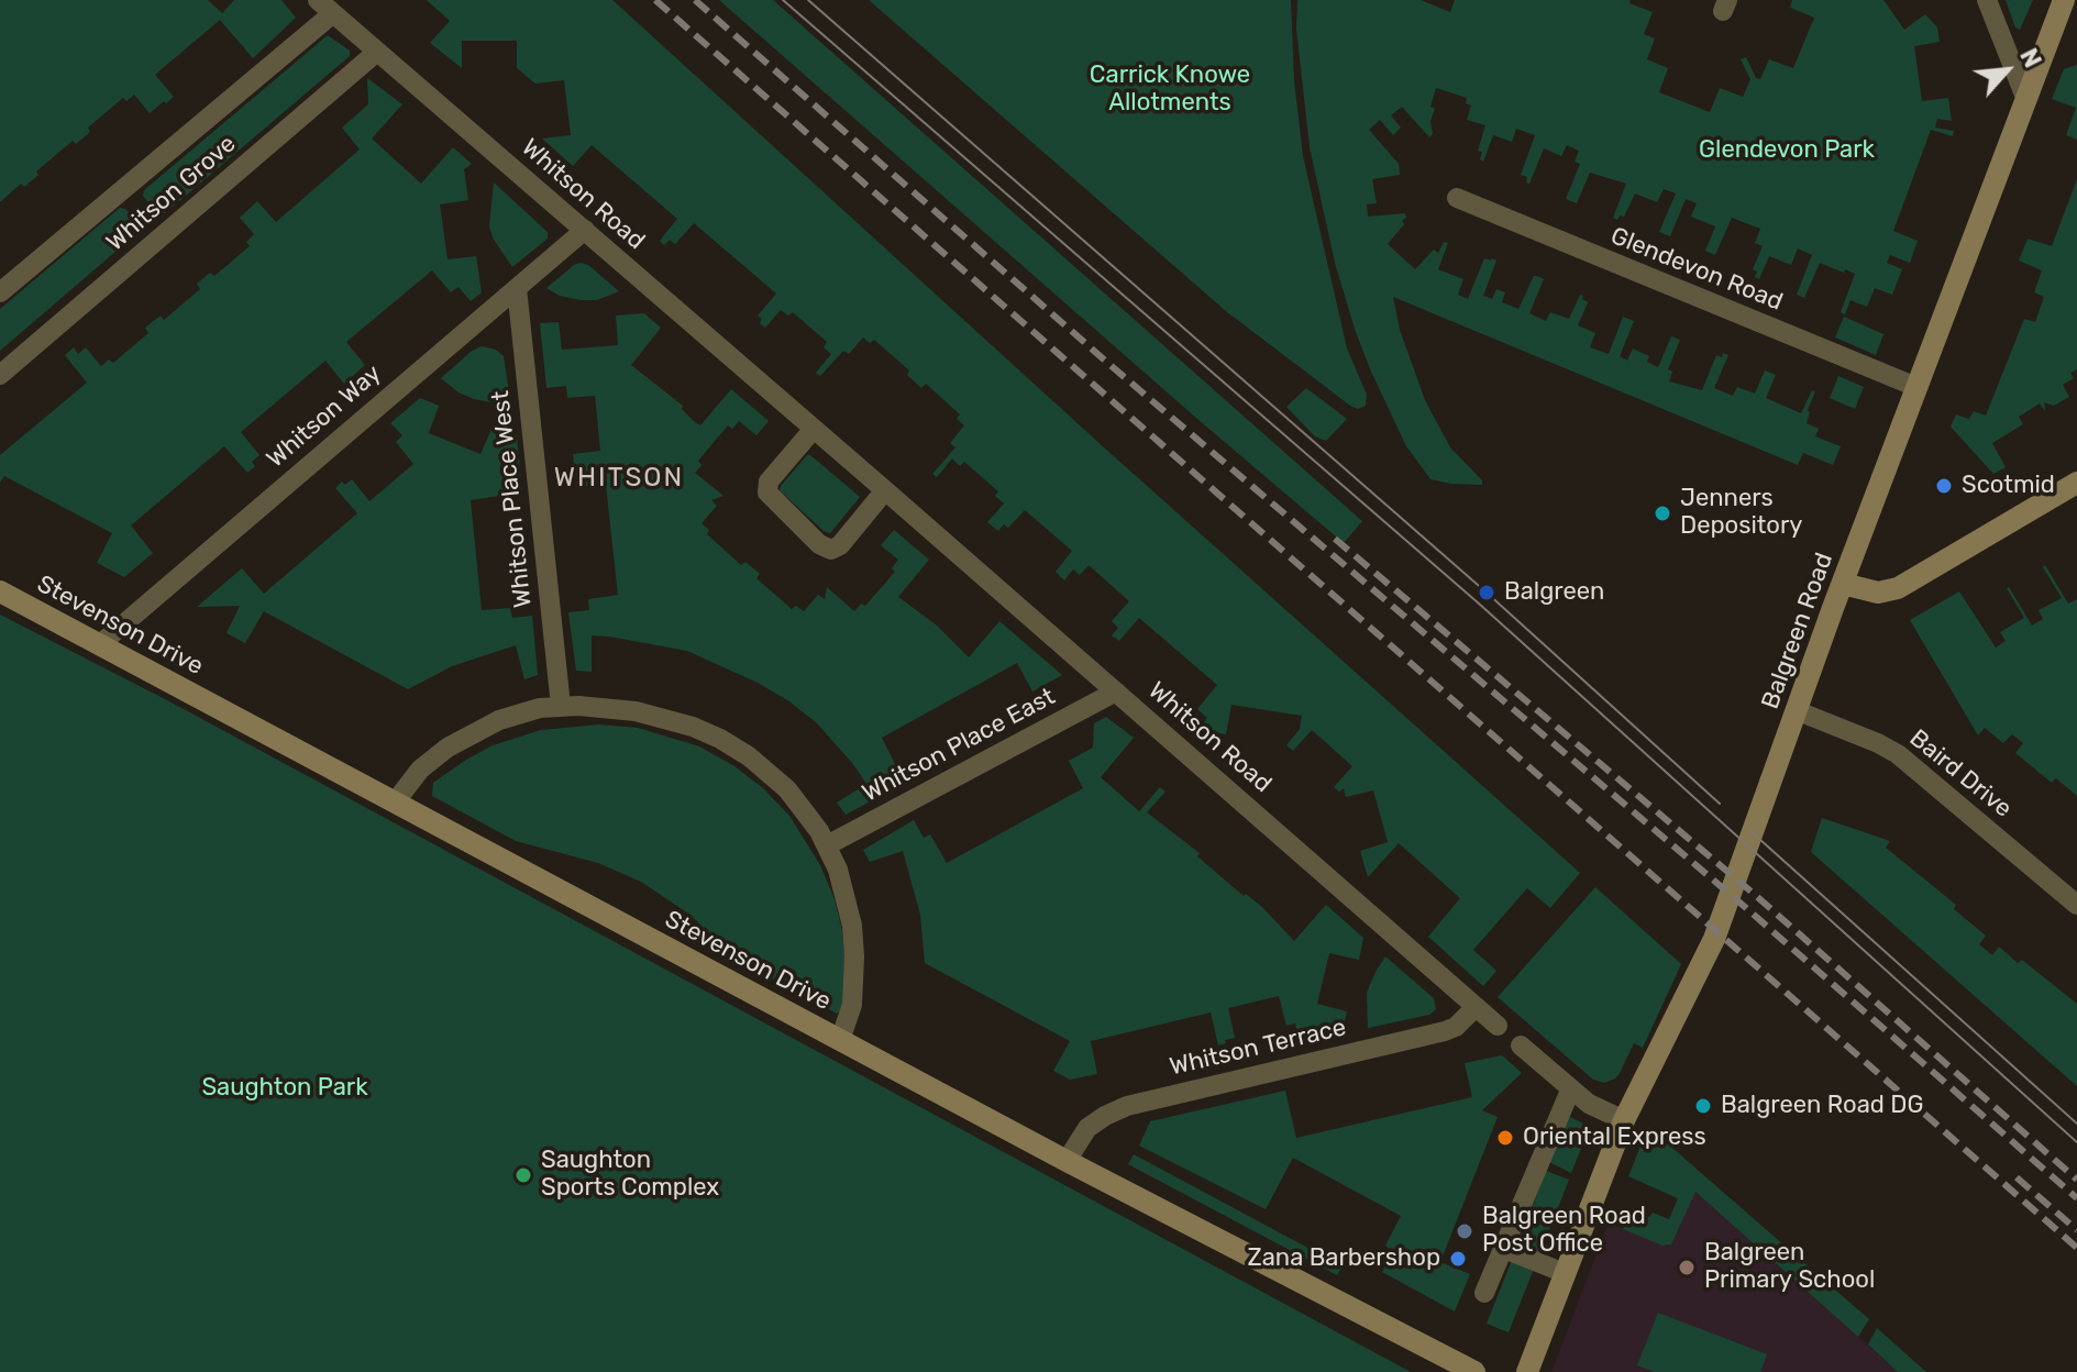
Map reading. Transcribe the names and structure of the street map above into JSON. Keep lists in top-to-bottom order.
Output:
{
  "streets": {
    "street": [
      "Whitson Grove",
      "Whitson Road",
      "Glendevon Road",
      "Whitson Way",
      "Whitson Place West",
      "Stevenson Drive",
      "Balgreen Road",
      "Whitson Place East",
      "Baird Drive",
      "Whitson Terrace"
    ]
  },
  "crossings": [
    ["Whitson Grove", "Whitson Road"],
    ["Whitson Road", "Whitson Way"],
    ["Whitson Road", "Whitson Place East"],
    ["Whitson Road", "Whitson Terrace"],
    ["Glendevon Road", "Balgreen Road"],
    ["Whitson Way", "Whitson Place West"],
    ["Whitson Way", "Stevenson Drive"],
    ["Stevenson Drive", "Whitson Terrace"],
    ["Balgreen Road", "Baird Drive"]
  ],
  "districts": ["WHITSON"],
  "parks": ["Carrick Knowe Allotments", "Glendevon Park", "Saughton Park"],
  "places": [
    "Scotmid",
    "Jenners Depository",
    "Balgreen",
    "Balgreen Road DG",
    "Oriental Express",
    "Saughton Sports Complex",
    "Balgreen Road Post Office",
    "Zana Barbershop",
    "Balgreen Primary School"
  ],
  "north": "top right"
}
